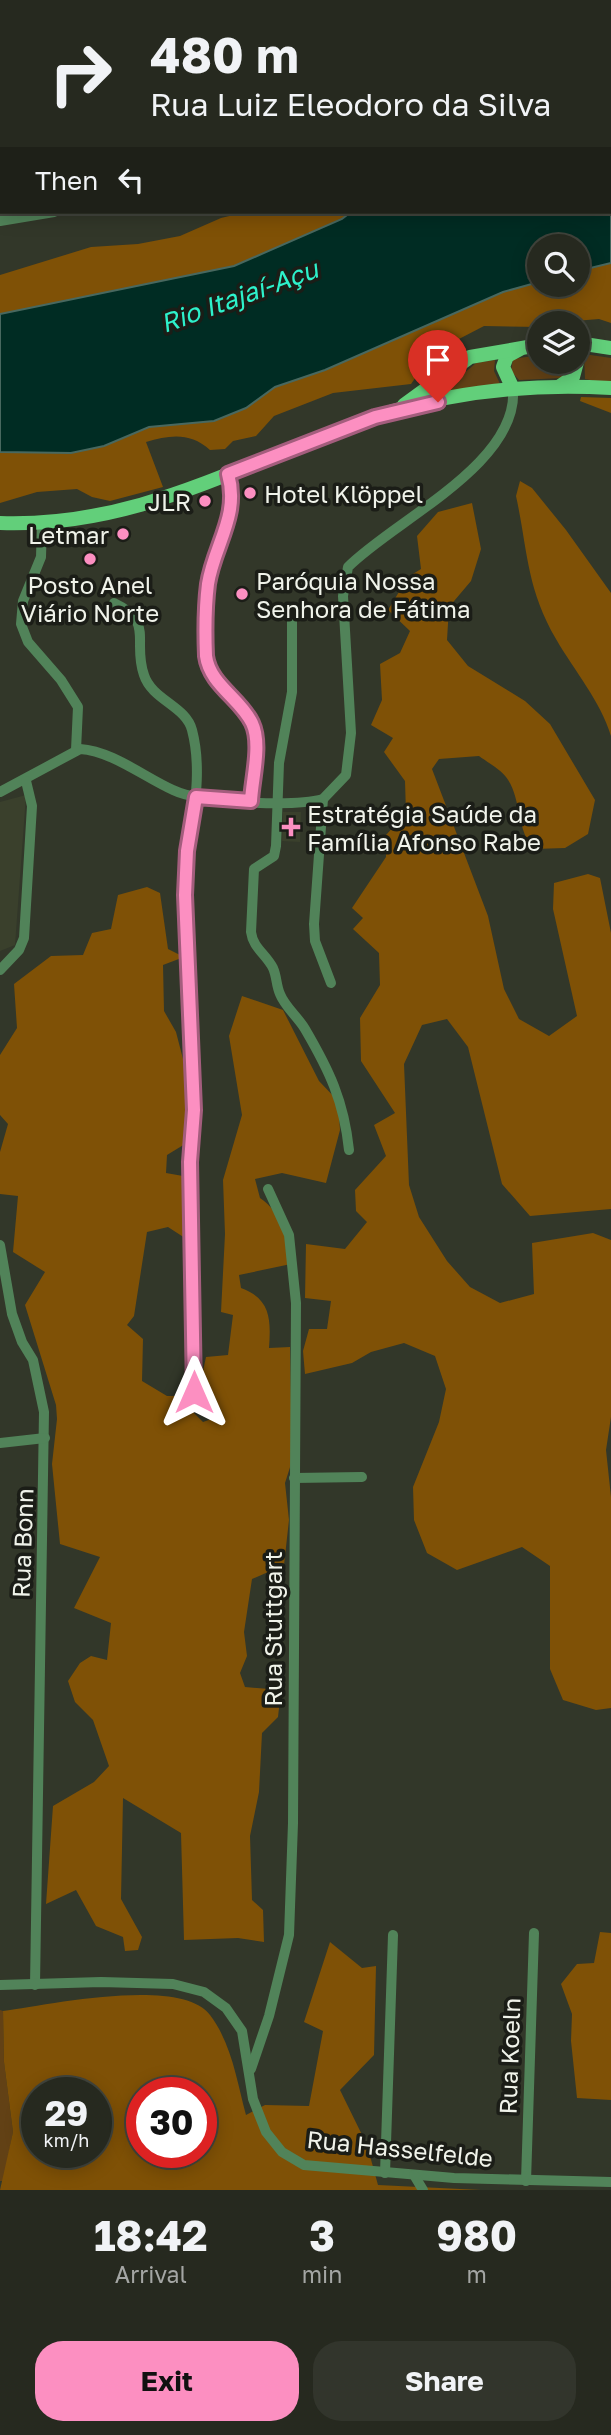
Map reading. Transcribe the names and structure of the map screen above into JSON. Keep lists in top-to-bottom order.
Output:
{
  "streets": {
    "street": [
      "Rua Bonn",
      "Rua Stuttgart",
      "Rua Koeln",
      "Rua Hasselfelde"
    ]
  },
  "crossings": [
    ["Rua Bonn", "Rua Hasselfelde"],
    ["Rua Stuttgart", "Rua Hasselfelde"],
    ["Rua Koeln", "Rua Hasselfelde"]
  ],
  "water": ["Rio Itajaí-Açu"],
  "places": {
    "other": [
      "Hotel Klöppel",
      "JLR",
      "Letmar",
      "Posto Anel Viário Norte",
      "Paróquia Nossa Senhora de Fátima"
    ],
    "health": ["Estratégia Saúde da Família Afonso Rabe"]
  },
  "page": {
    "turn": ["480 m", "Rua Luiz Eleodoro da Silva"],
    "then": "Then",
    "speed": "29 km/h",
    "limit": "30",
    "eta": [
      "18:42",
      "Arrival",
      "3",
      "min",
      "980",
      "m"
    ],
    "buttons": ["Exit", "Share"]
  }
}
